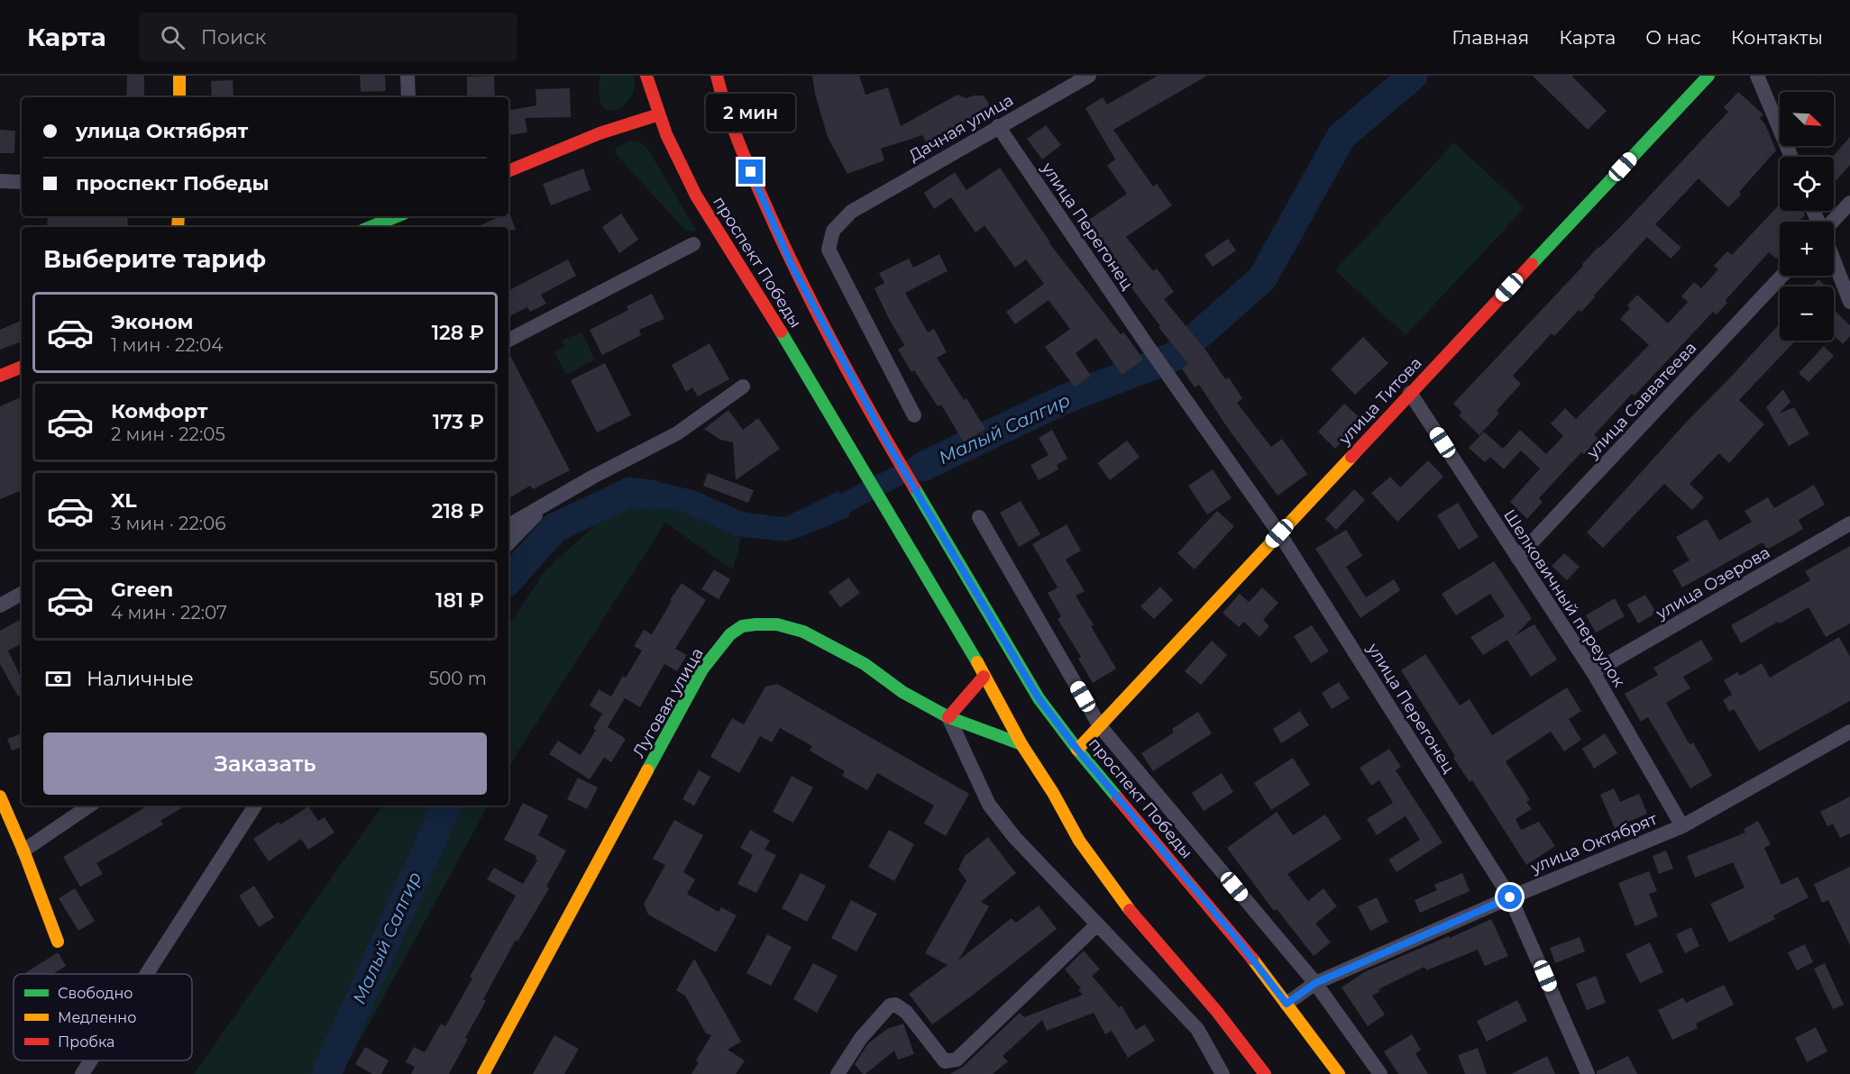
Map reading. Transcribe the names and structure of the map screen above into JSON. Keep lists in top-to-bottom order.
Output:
{
  "streets": {
    "main road": ["проспект Победы", "улица Титова", "Луговая улица"],
    "street": [
      "Дачная улица",
      "улица Перегонец",
      "улица Савватеева",
      "улица Озерова",
      "Шелковичный переулок",
      "улица Октябрят"
    ]
  },
  "crossings": [
    ["Дачная улица", "улица Перегонец"],
    ["улица Перегонец", "улица Титова"],
    ["улица Перегонец", "улица Октябрят"],
    ["проспект Победы", "улица Титова"],
    ["проспект Победы", "улица Октябрят"],
    ["улица Савватеева", "Шелковичный переулок"],
    ["улица Титова", "Шелковичный переулок"],
    ["улица Озерова", "Шелковичный переулок"],
    ["Шелковичный переулок", "улица Октябрят"]
  ],
  "water": ["Малый Салгир"],
  "legend": ["Свободно", "Медленно", "Пробка"],
  "north": "bottom right",
  "page": {
    "header": "Карта",
    "search": "Поиск",
    "nav": [
      "Главная",
      "Карта",
      "О нас",
      "Контакты"
    ],
    "map_buttons": ["+", "−"],
    "bubble": "2 мин",
    "banner": ["улица Октябрят", "проспект Победы"],
    "heading": "Выберите тариф",
    "list": [
      {
        "name": "Эконом",
        "note": "1 мин · 22:04",
        "value": "128 ₽"
      },
      {
        "name": "Комфорт",
        "note": "2 мин · 22:05",
        "value": "173 ₽"
      },
      {
        "name": "XL",
        "note": "3 мин · 22:06",
        "value": "218 ₽"
      },
      {
        "name": "Green",
        "note": "4 мин · 22:07",
        "value": "181 ₽"
      }
    ],
    "pay": ["Наличные", "500 m"],
    "buttons": "Заказать"
  }
}
